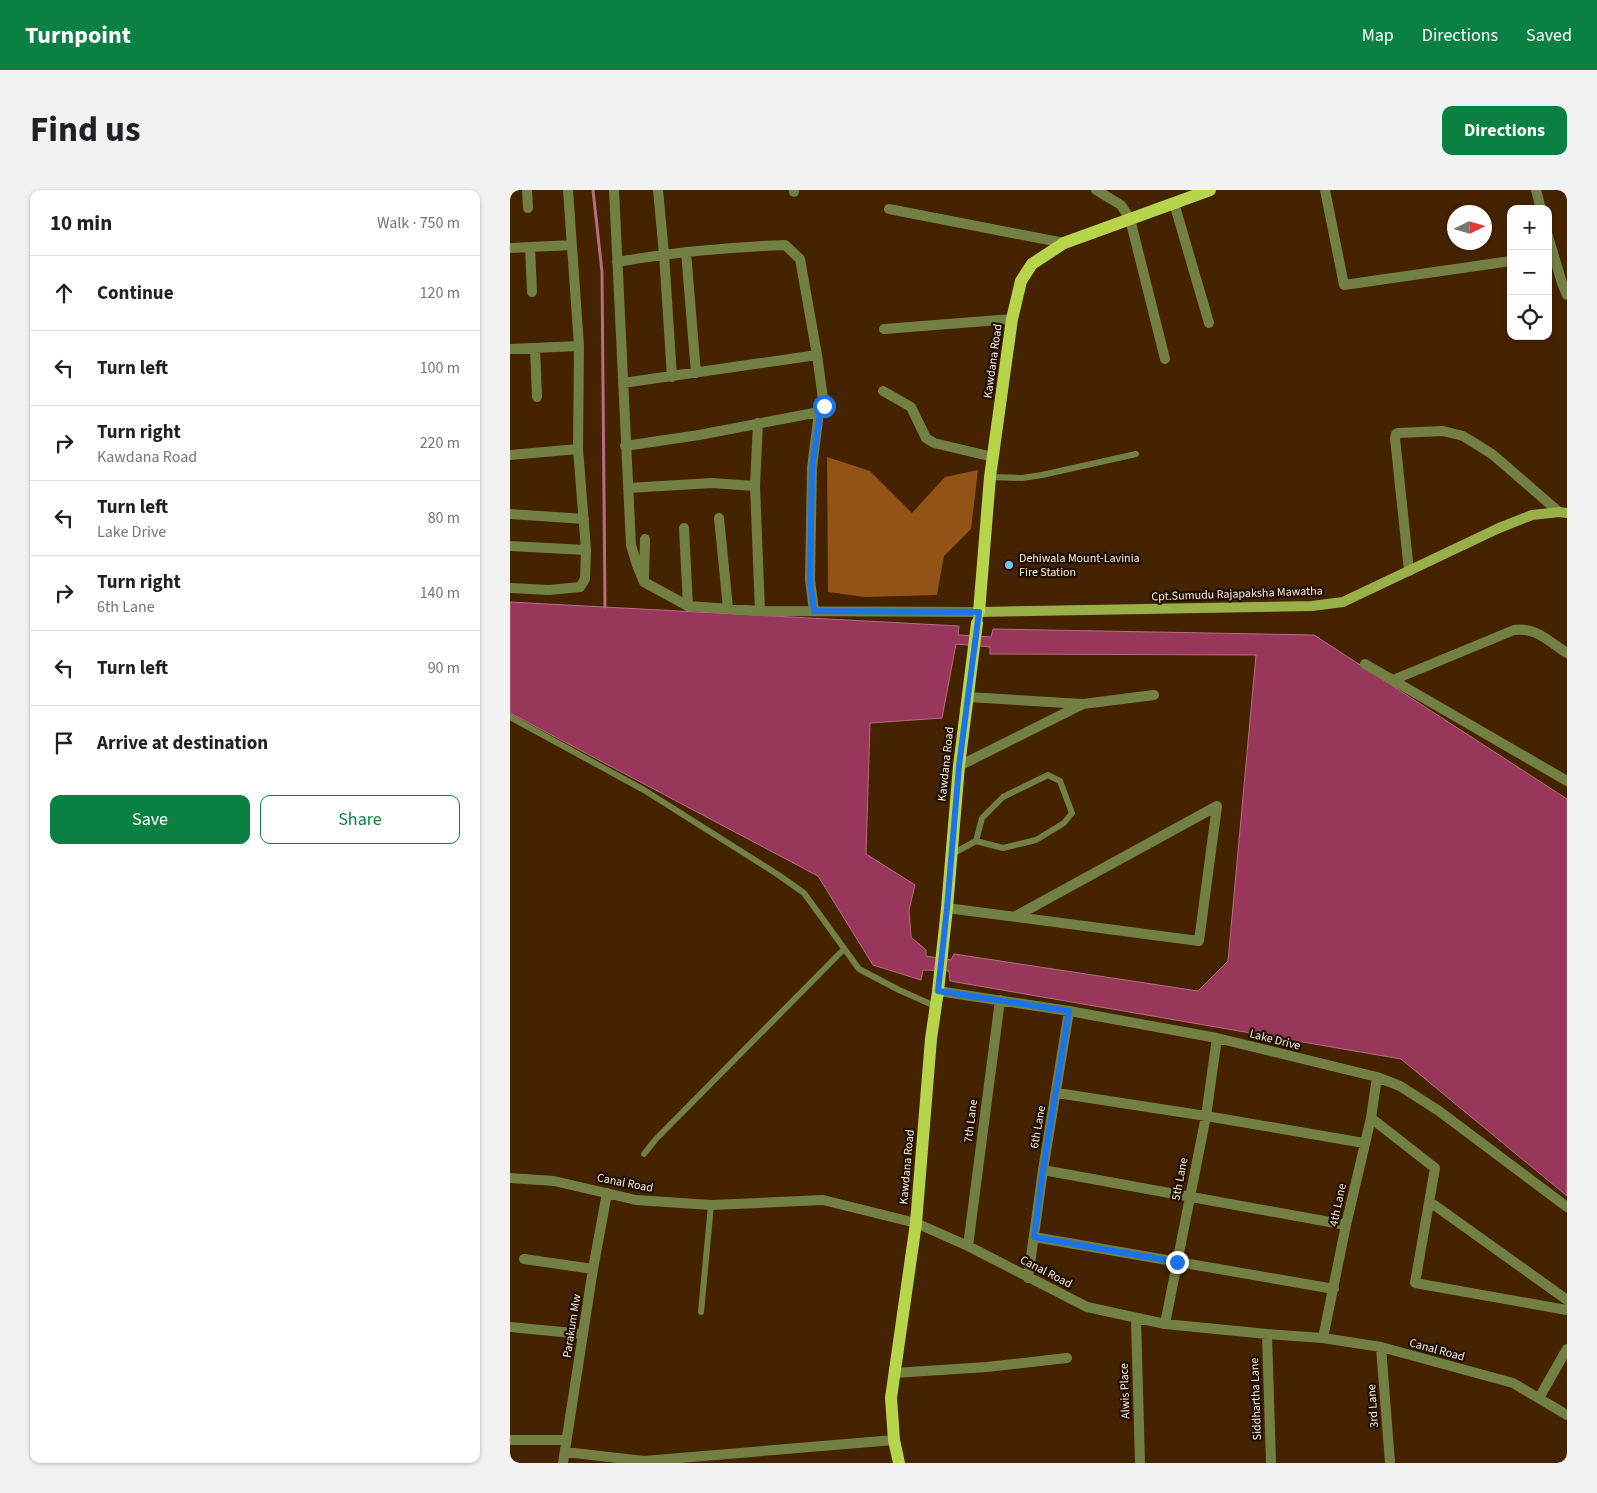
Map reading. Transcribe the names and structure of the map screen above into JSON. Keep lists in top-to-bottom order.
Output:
{
  "streets": {
    "main road": ["Kawdana Road", "Cpt.Sumudu Rajapaksha Mawatha"],
    "street": [
      "Lake Drive",
      "7th Lane",
      "6th Lane",
      "5th Lane",
      "Canal Road",
      "4th Lane",
      "Parakum Mw",
      "Alwis Place",
      "Siddhartha Lane",
      "3rd Lane"
    ]
  },
  "crossings": [
    ["Kawdana Road", "Cpt.Sumudu Rajapaksha Mawatha"],
    ["Kawdana Road", "Lake Drive"],
    ["Kawdana Road", "Canal Road"],
    ["Lake Drive", "7th Lane"],
    ["Lake Drive", "6th Lane"],
    ["Lake Drive", "5th Lane"],
    ["Lake Drive", "4th Lane"],
    ["7th Lane", "Canal Road"],
    ["6th Lane", "Canal Road"],
    ["5th Lane", "Canal Road"],
    ["Canal Road", "4th Lane"],
    ["Canal Road", "Parakum Mw"],
    ["Canal Road", "Alwis Place"],
    ["Canal Road", "Siddhartha Lane"],
    ["Canal Road", "3rd Lane"]
  ],
  "places": ["Dehiwala Mount-Lavinia Fire Station"],
  "north": "right",
  "page": {
    "header": "Turnpoint",
    "nav": ["Map", "Directions", "Saved"],
    "title": "Find us",
    "buttons": [
      "Directions",
      ["Save", "Share"]
    ],
    "heading": ["10 min", "Walk · 750 m"],
    "map_buttons": ["+", "−"],
    "list": [
      ["Continue", "120 m"],
      ["Turn left", "100 m"],
      ["Turn right", "Kawdana Road", "220 m"],
      ["Turn left", "Lake Drive", "80 m"],
      ["Turn right", "6th Lane", "140 m"],
      ["Turn left", "90 m"],
      "Arrive at destination"
    ]
  }
}
